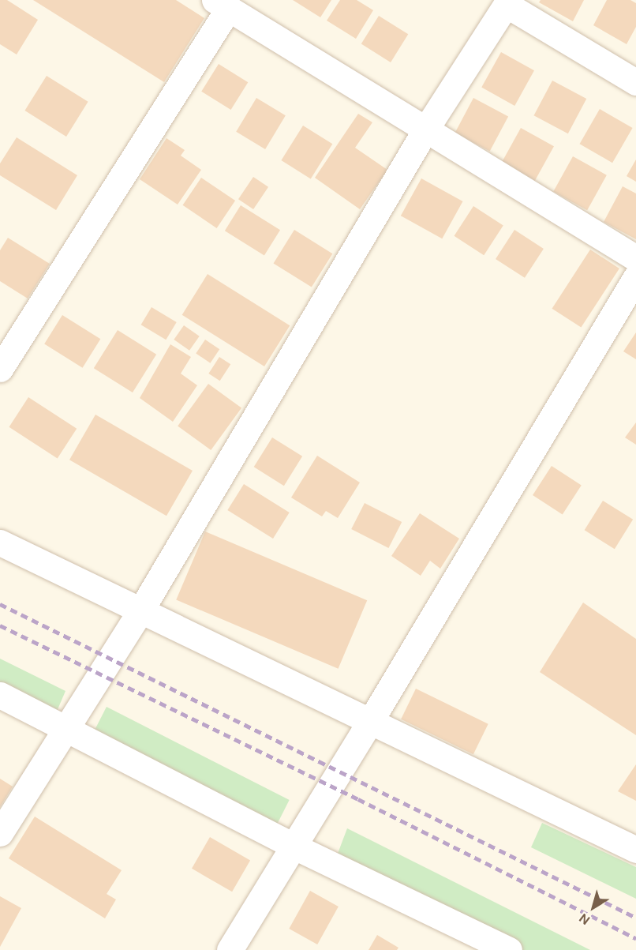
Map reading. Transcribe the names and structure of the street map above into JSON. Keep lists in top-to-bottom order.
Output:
{
  "north": "bottom left"
}
